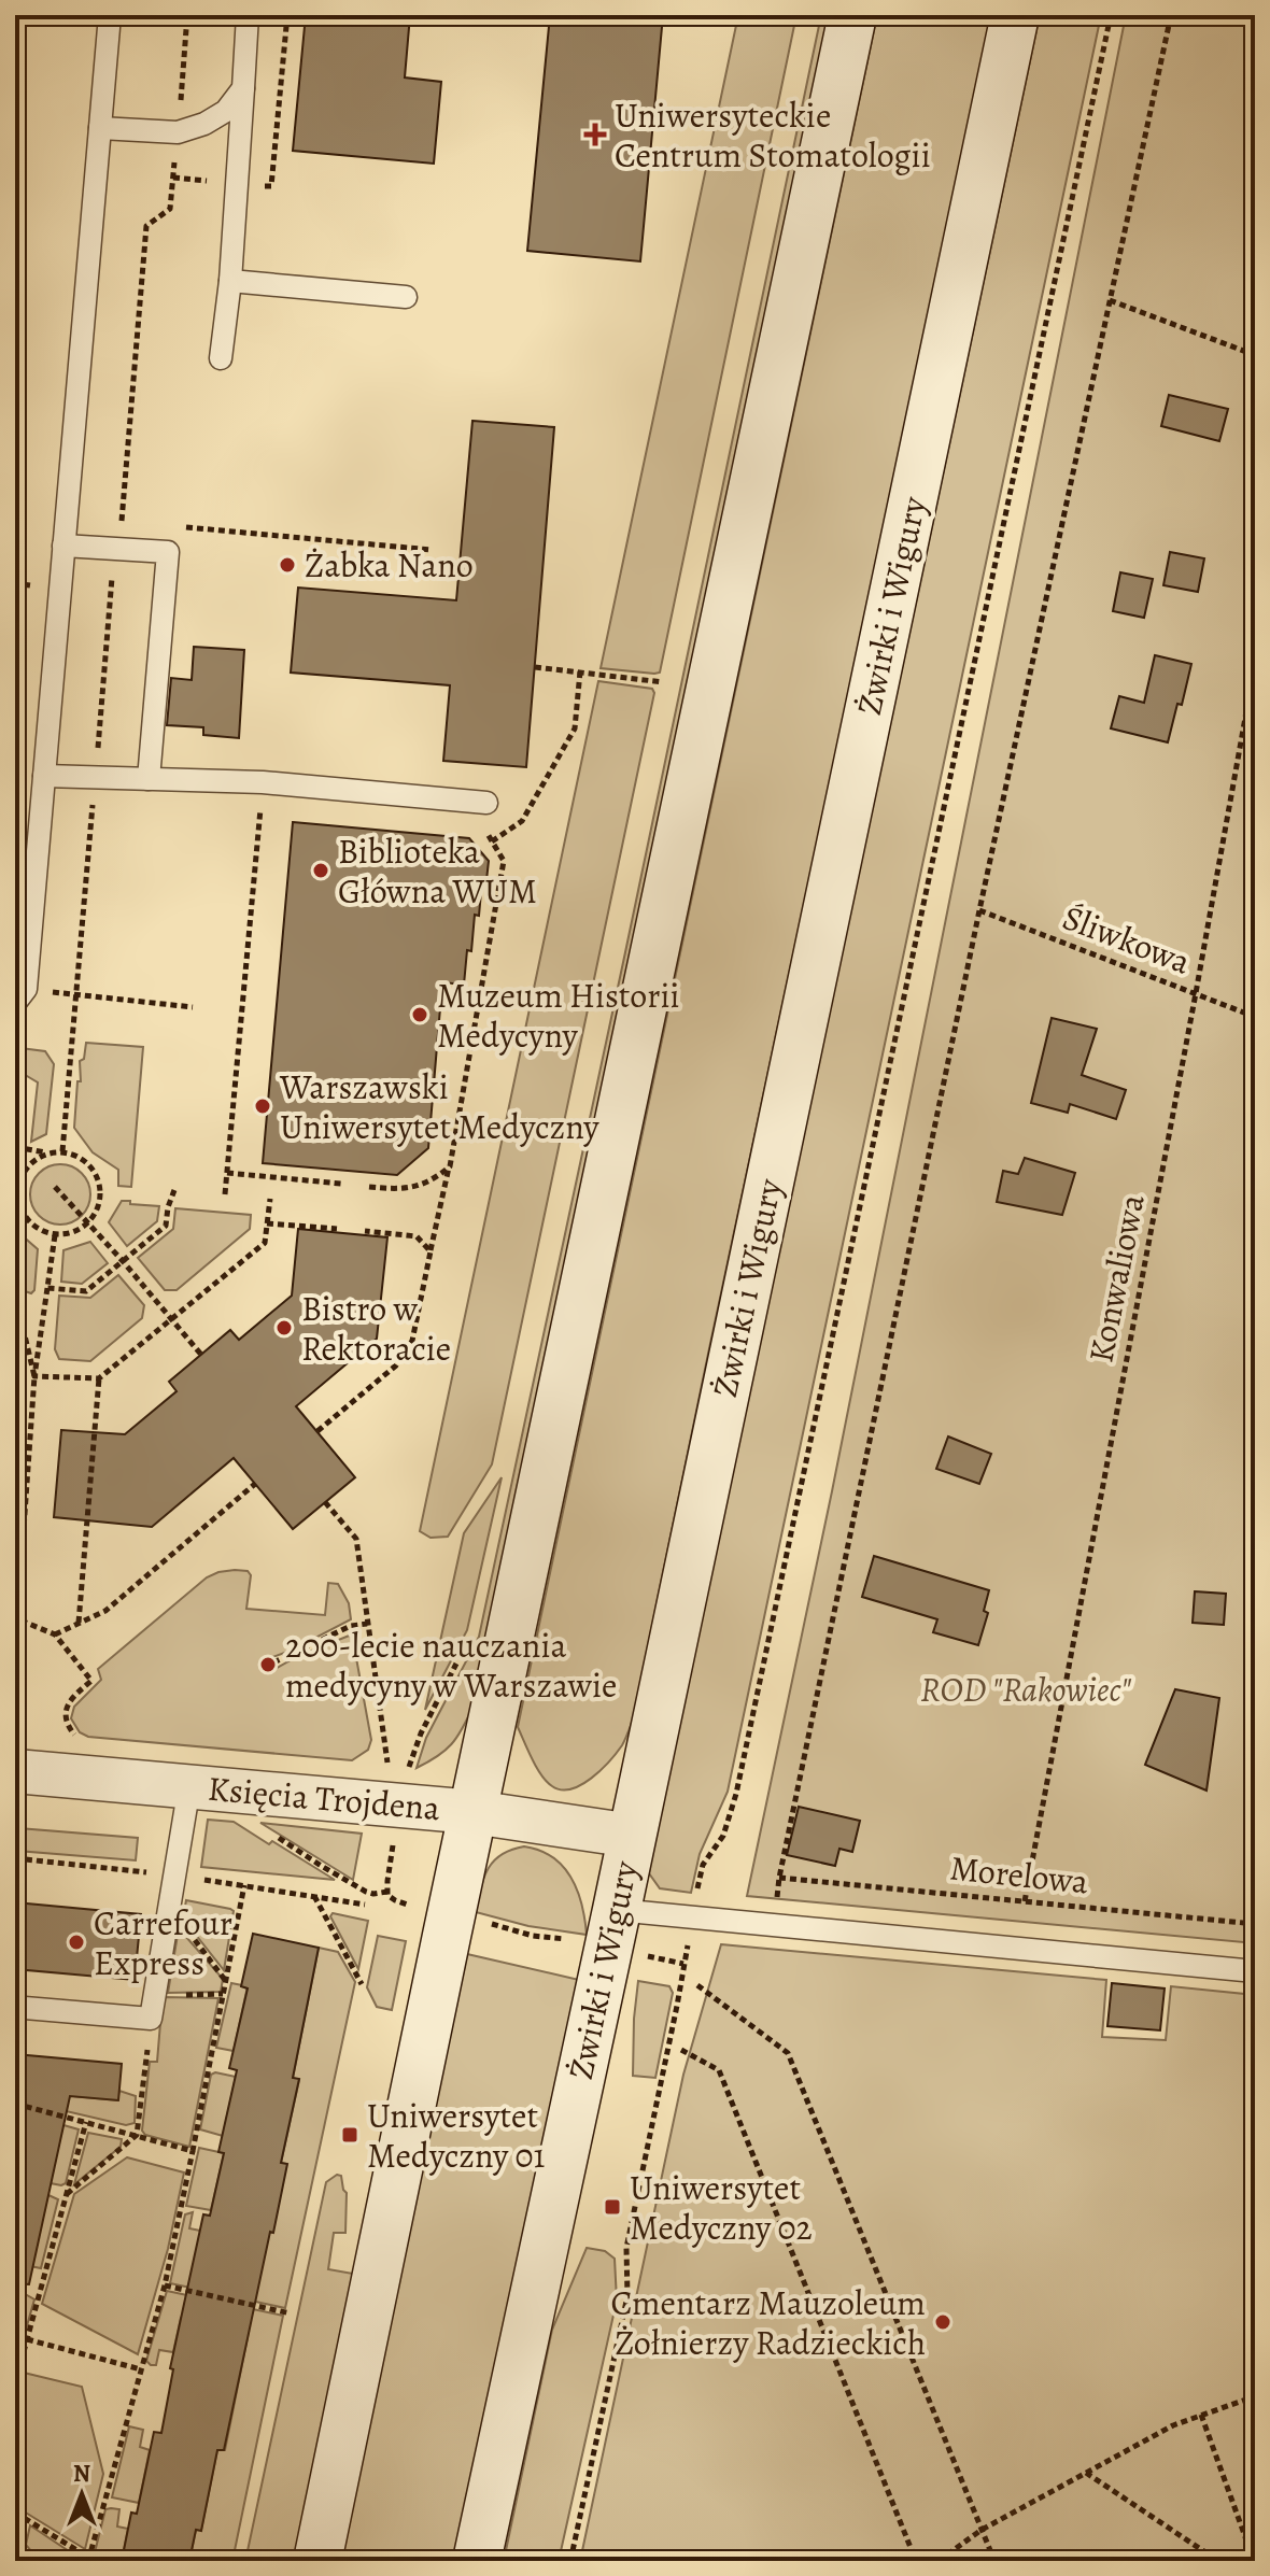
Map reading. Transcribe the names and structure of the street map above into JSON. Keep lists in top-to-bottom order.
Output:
{
  "streets": {
    "main road": ["Żwirki i Wigury"],
    "street": ["Księcia Trojdena"],
    "path": ["Śliwkowa", "Konwaliowa", "Morelowa"]
  },
  "crossings": [
    ["Żwirki i Wigury", "Księcia Trojdena"],
    ["Śliwkowa", "Konwaliowa"],
    ["Konwaliowa", "Morelowa"]
  ],
  "parks": ["ROD \"Rakowiec\""],
  "places": {
    "health": ["Uniwersyteckie Centrum Stomatologii"],
    "other": [
      "Żabka Nano",
      "Biblioteka Główna WUM",
      "Muzeum Historii Medycyny",
      "Warszawski Uniwersytet Medyczny",
      "Bistro w Rektoracie",
      "200-lecie nauczania medycyny w Warszawie",
      "Carrefour Express",
      "Cmentarz Mauzoleum Żołnierzy Radzieckich"
    ],
    "transit": ["Uniwersytet Medyczny 01", "Uniwersytet Medyczny 02"]
  },
  "north": "top"
}
